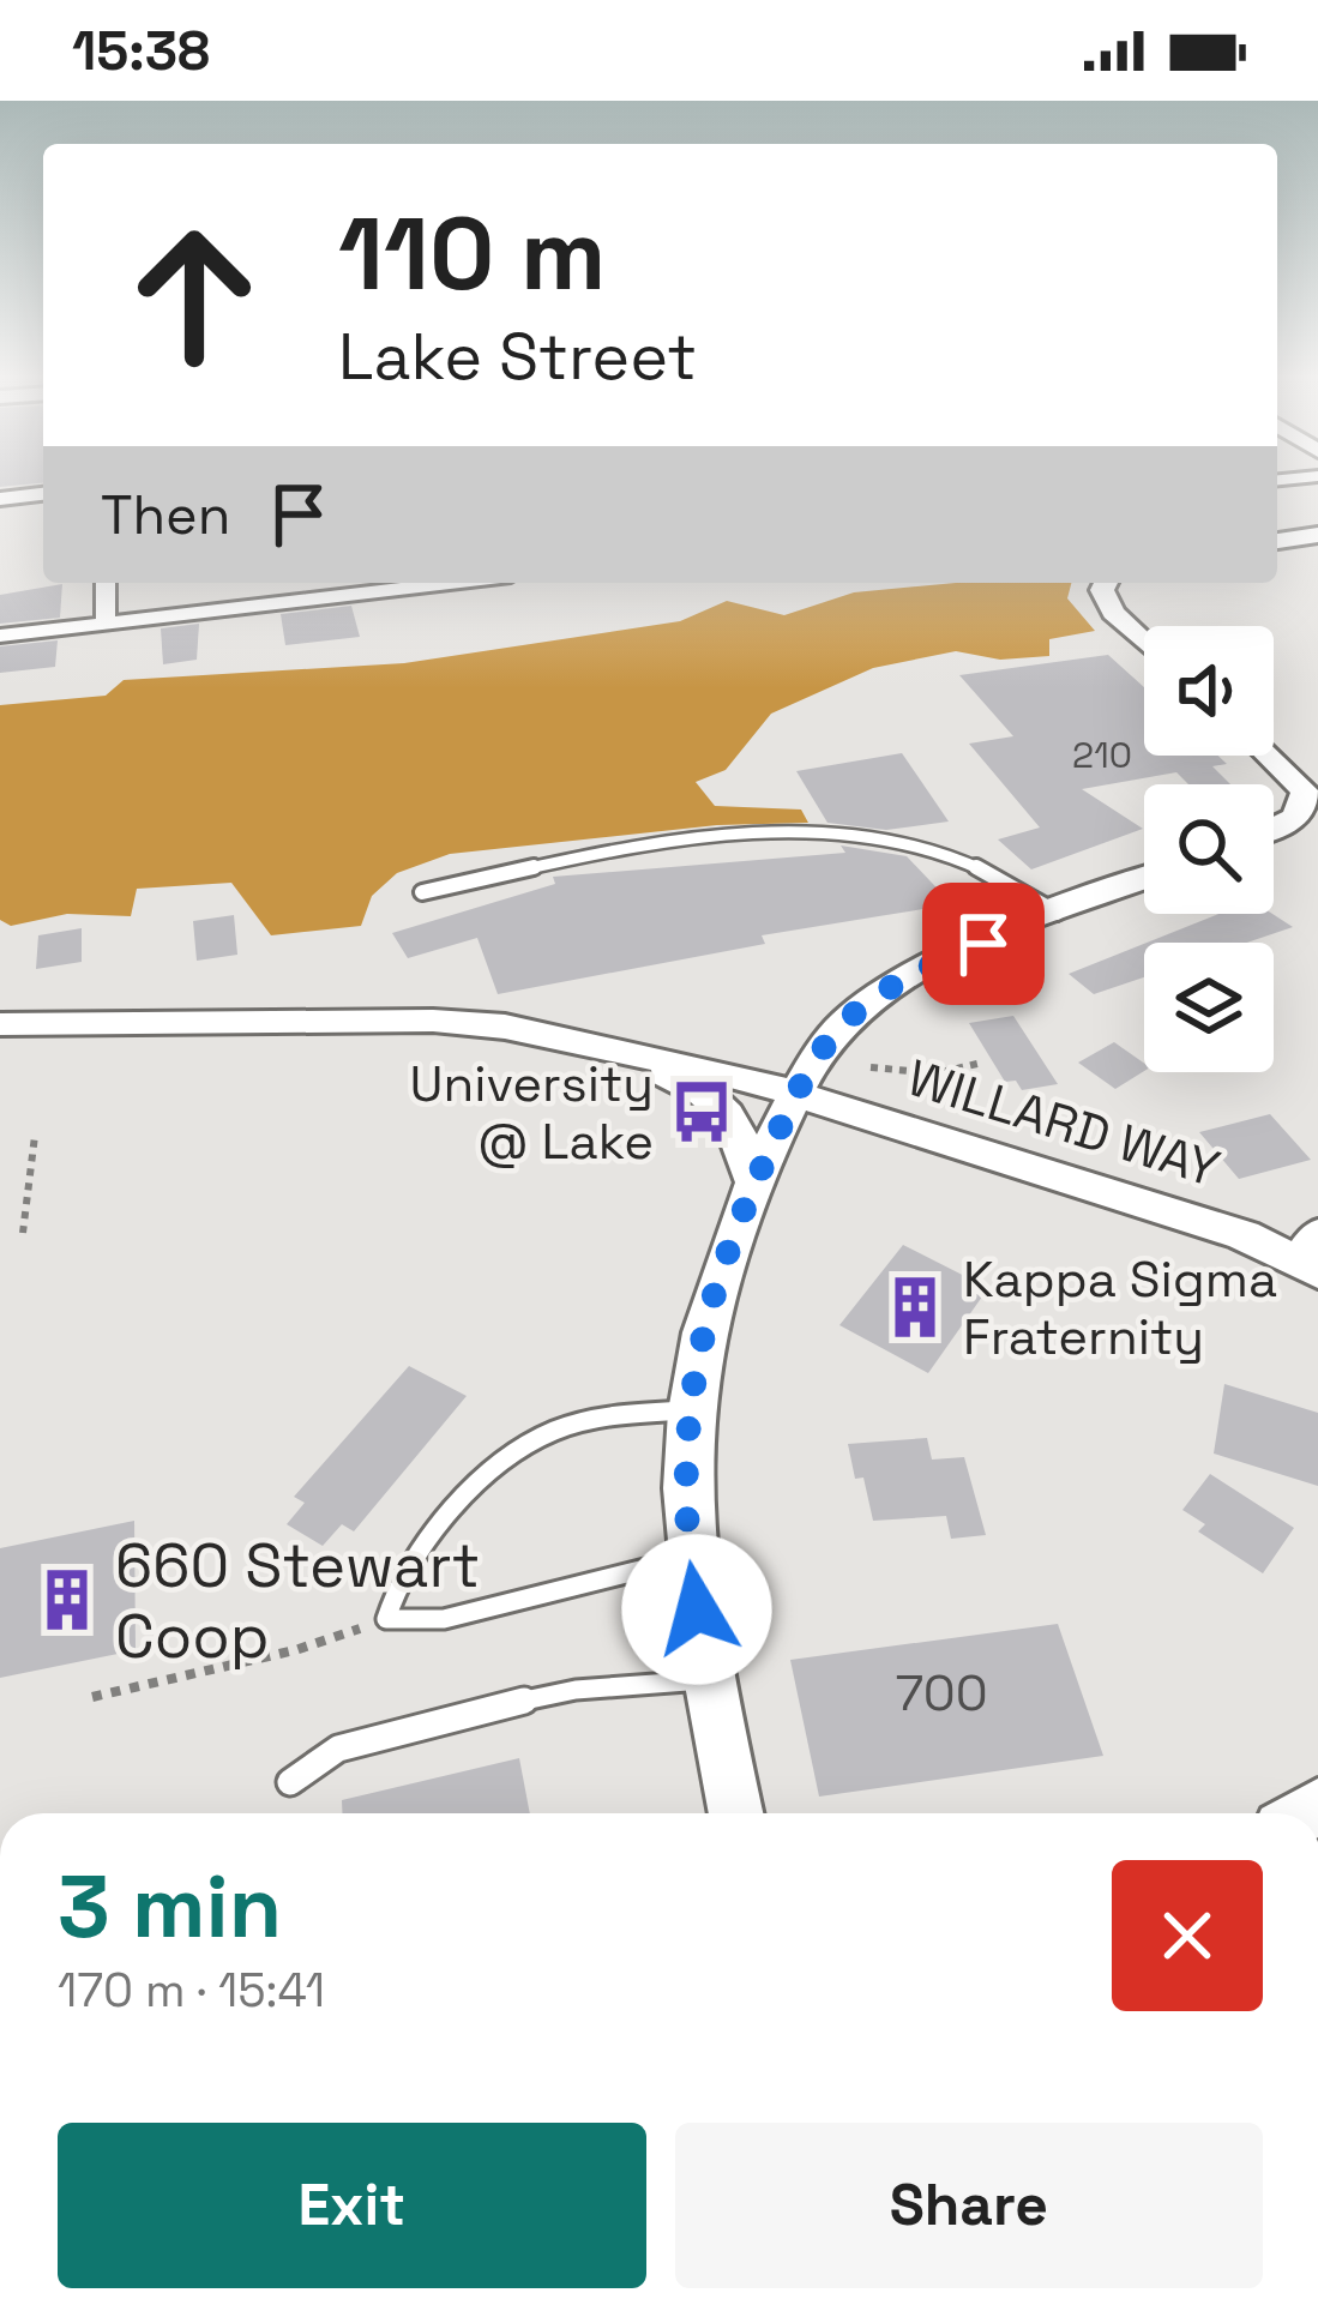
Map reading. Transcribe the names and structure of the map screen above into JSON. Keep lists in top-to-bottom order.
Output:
{
  "streets": {
    "street": ["WILLARD WAY"]
  },
  "places": {
    "bus stop": ["University @ Lake"],
    "building": ["Kappa Sigma Fraternity", "660 Stewart Coop"]
  },
  "house_numbers": ["210", "700"],
  "page": {
    "status": "15:38",
    "turn": ["110 m", "Lake Street"],
    "then": "Then",
    "heading": ["3 min", "170 m · 15:41"],
    "buttons": ["Exit", "Share"]
  }
}
